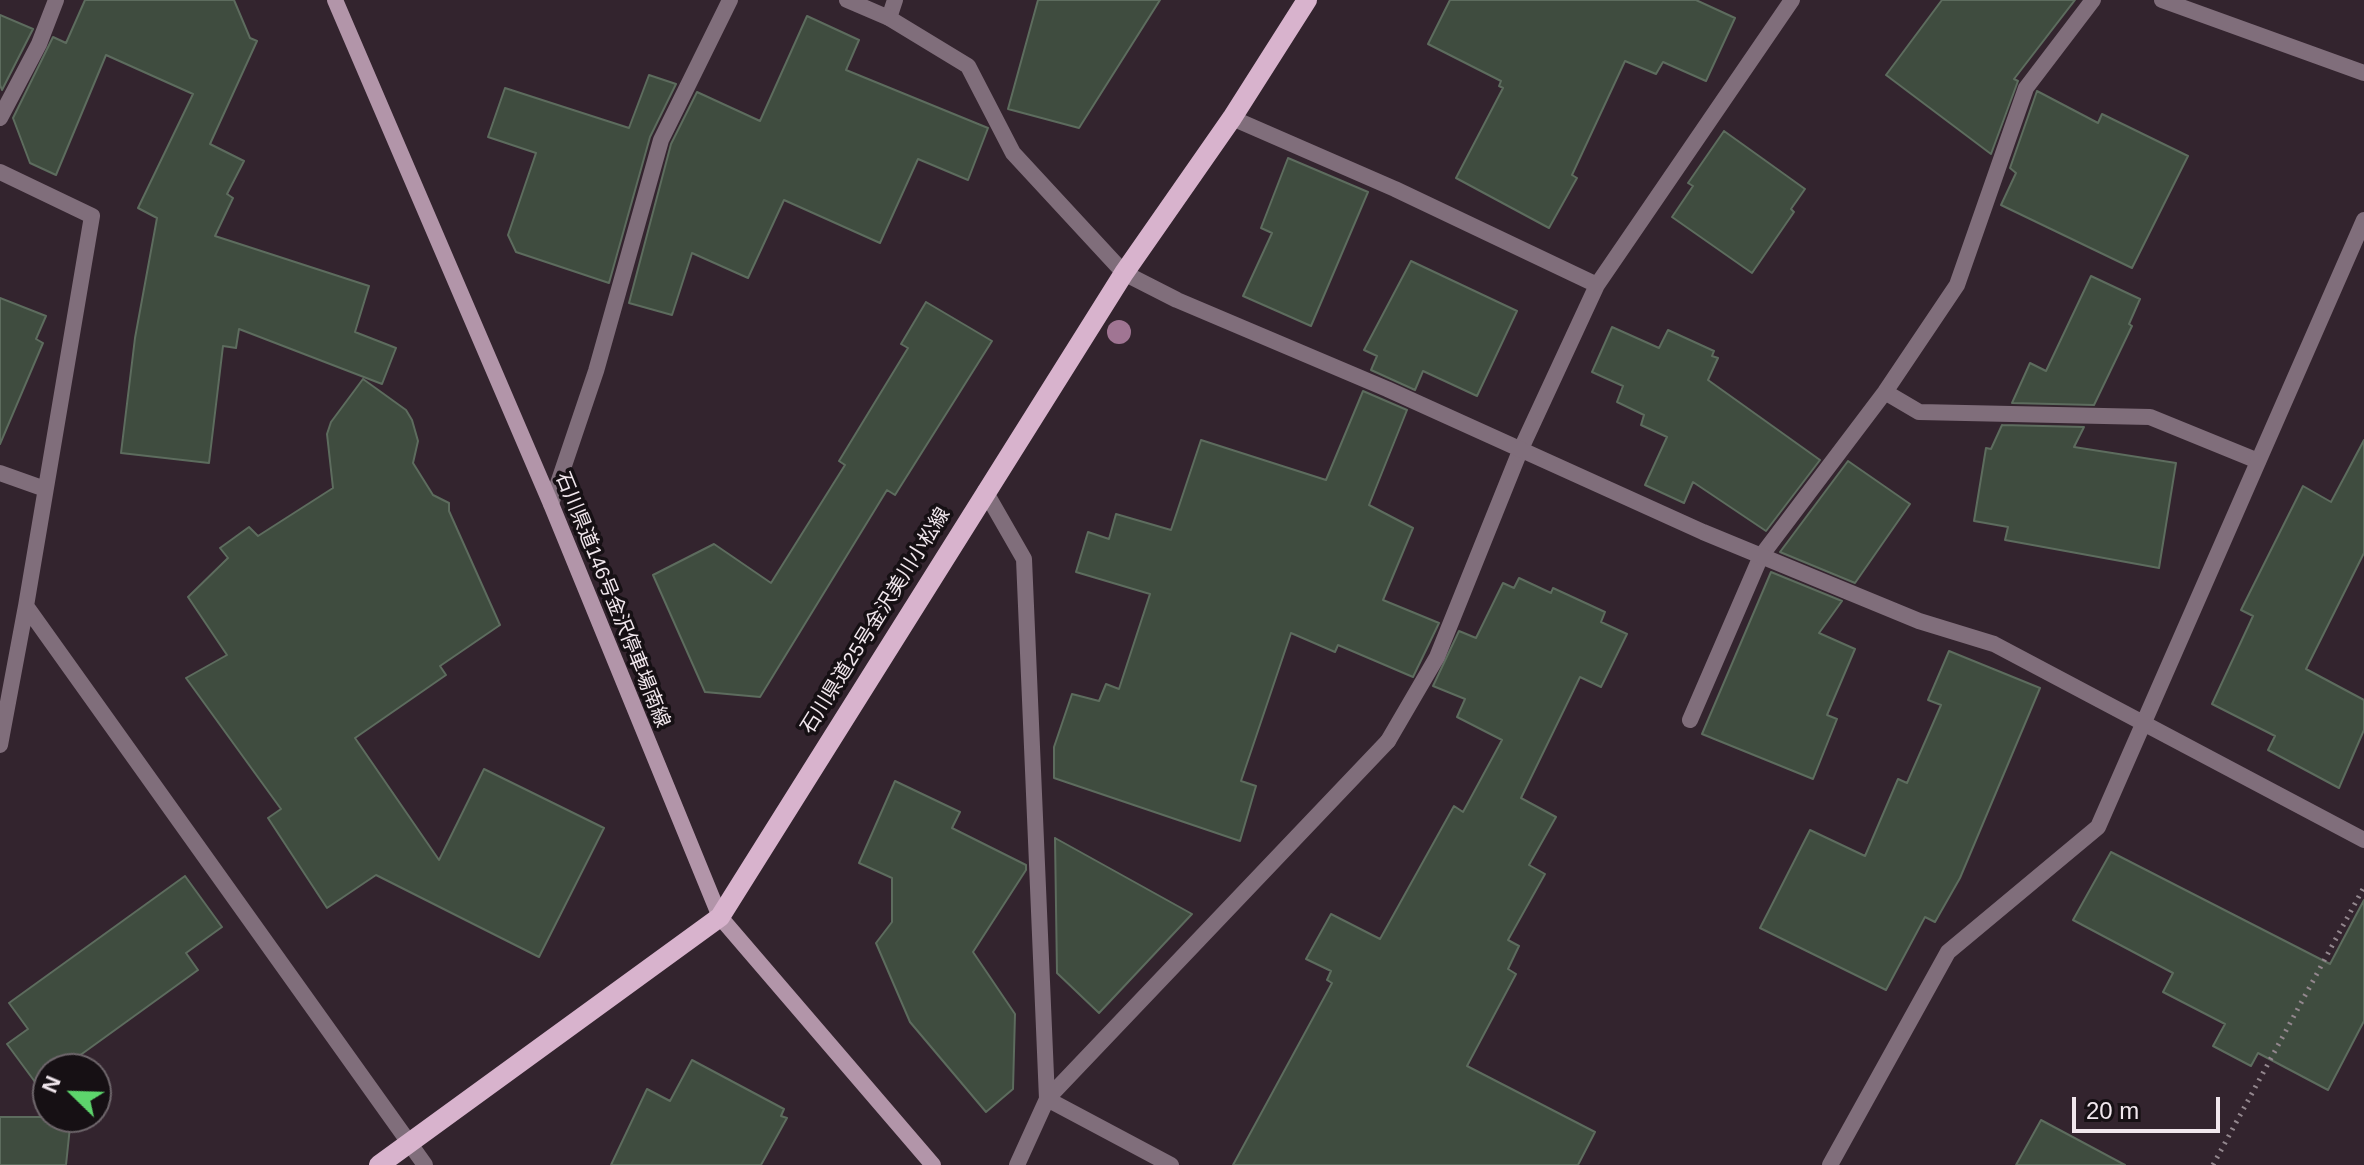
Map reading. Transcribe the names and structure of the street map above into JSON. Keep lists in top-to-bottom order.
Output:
{
  "streets": {
    "main road": ["石川県道146号金沢停車場南線", "石川県道25号金沢美川小松線"]
  },
  "crossings": [
    ["石川県道146号金沢停車場南線", "石川県道25号金沢美川小松線"]
  ],
  "scale_bar": "20 m",
  "north": "top left"
}
